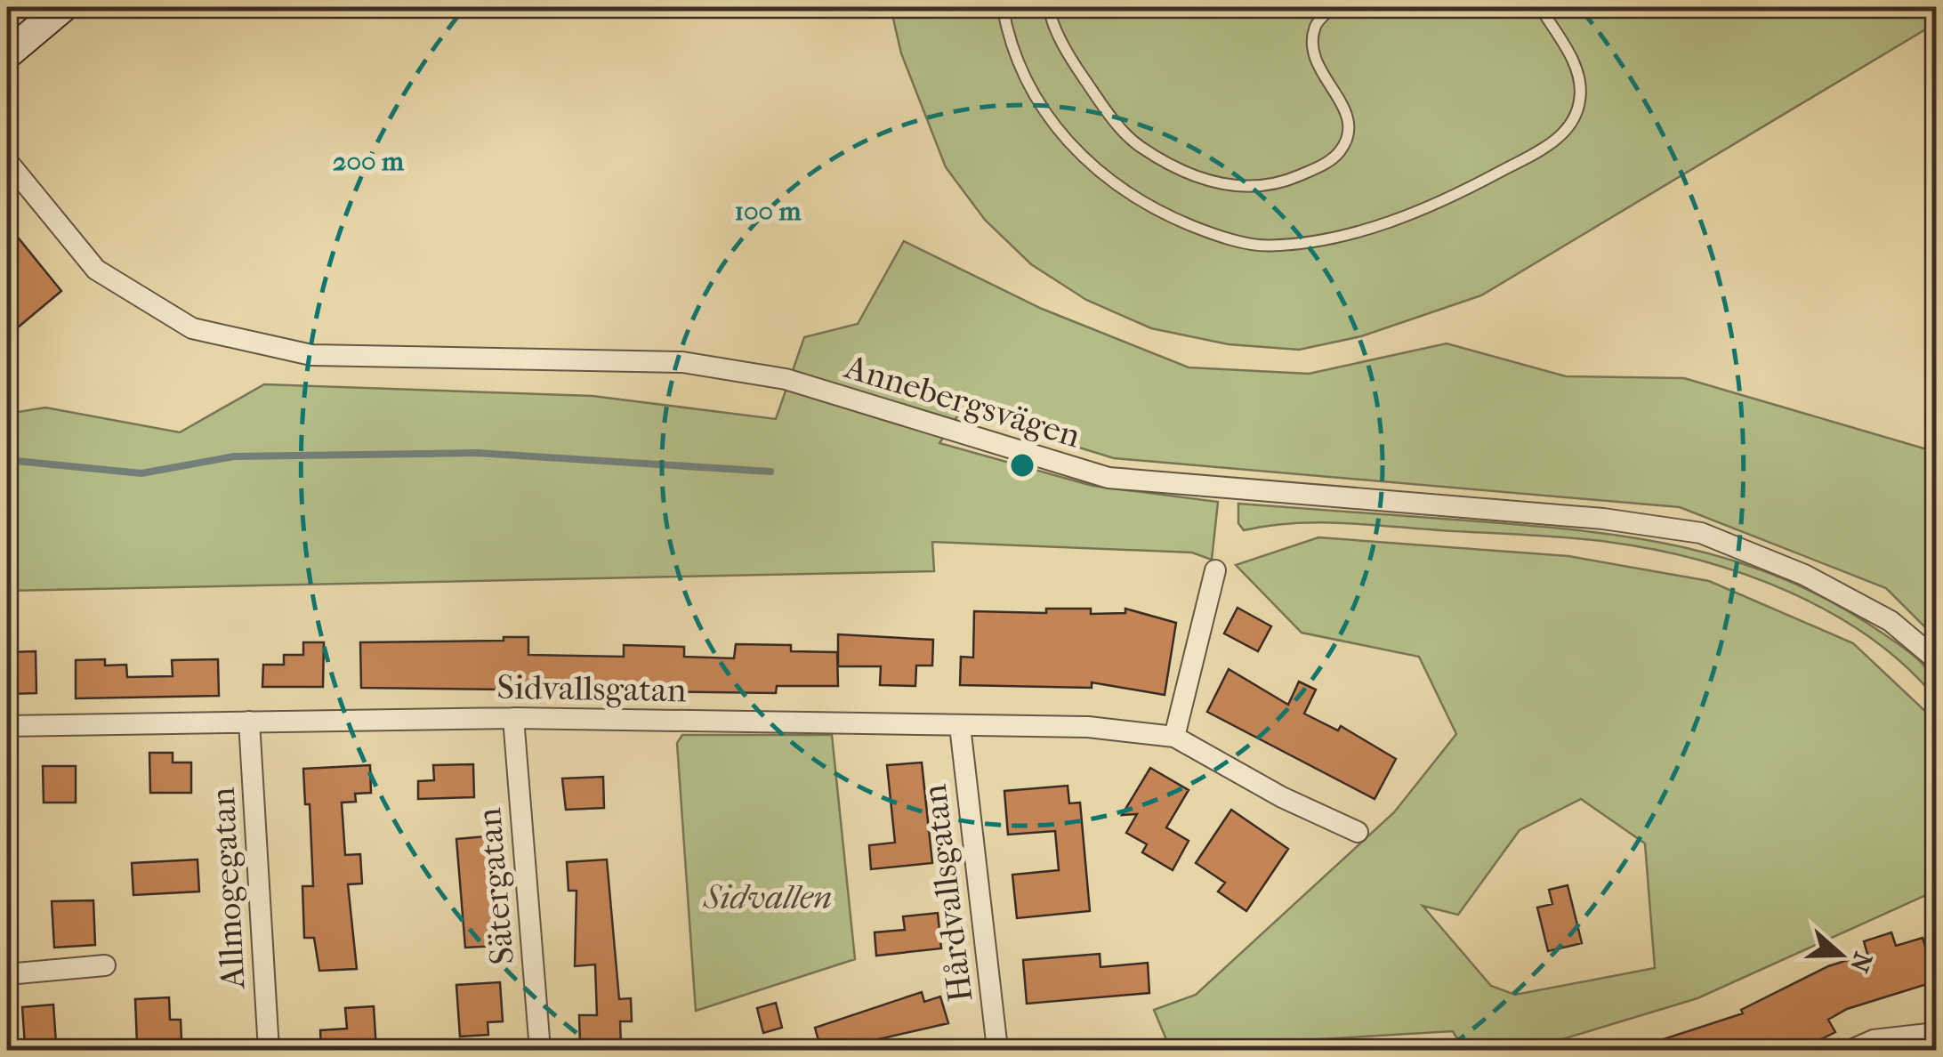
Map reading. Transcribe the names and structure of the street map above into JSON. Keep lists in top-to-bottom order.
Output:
{
  "streets": {
    "street": [
      "Annebergsvägen",
      "Sidvallsgatan",
      "Sätergatan",
      "Allmogegatan",
      "Hårdvallsgatan"
    ]
  },
  "crossings": [
    ["Sidvallsgatan", "Sätergatan"],
    ["Sidvallsgatan", "Allmogegatan"],
    ["Sidvallsgatan", "Hårdvallsgatan"]
  ],
  "parks": ["Sidvallen"],
  "north": "right",
  "rings": ["200 m", "100 m"]
}
